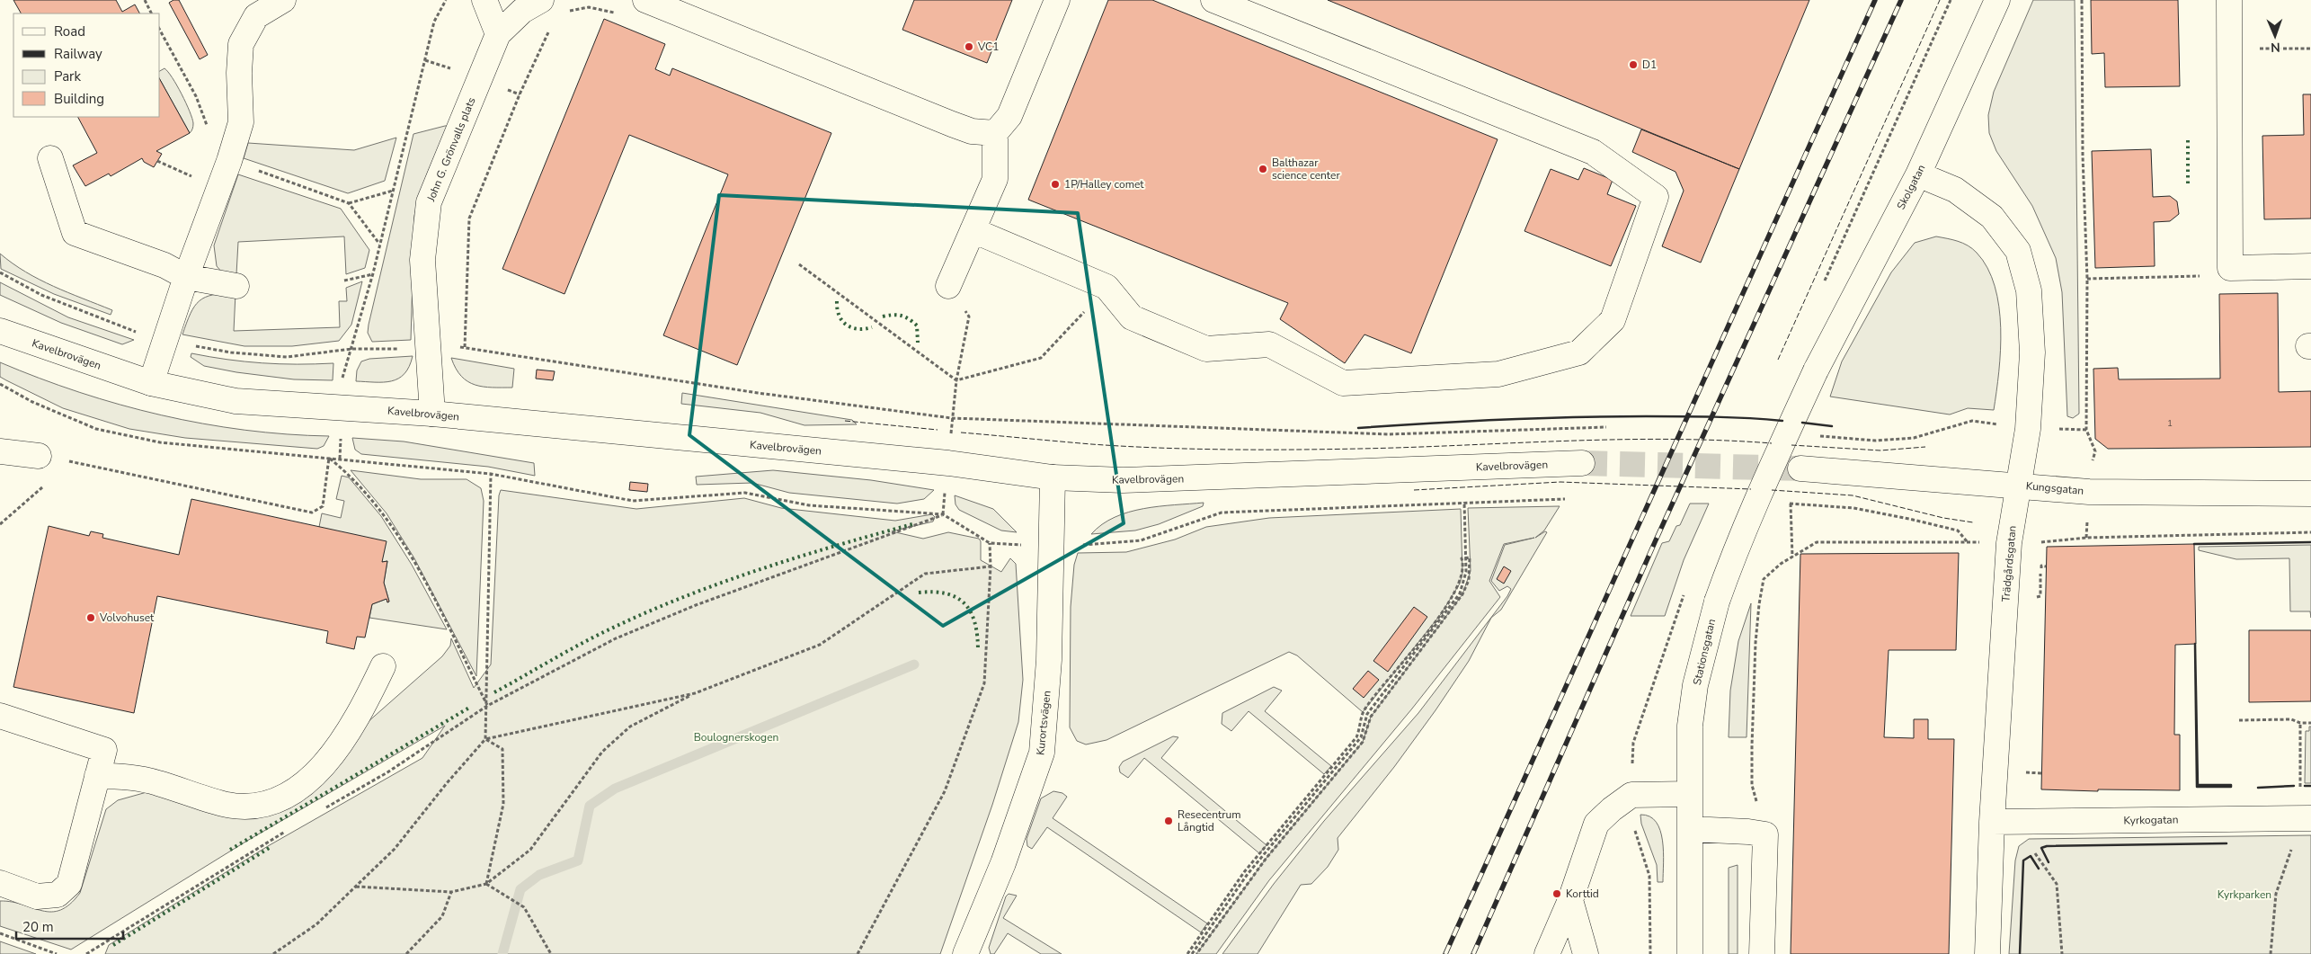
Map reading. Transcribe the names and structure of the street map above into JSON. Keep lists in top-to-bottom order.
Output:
{
  "streets": {
    "street": [
      "John G. Grönvalls plats",
      "Skolgatan",
      "Kavelbrovägen",
      "Kungsgatan",
      "Trädgårdsgatan",
      "Stationsgatan",
      "Kurortsvägen",
      "Kyrkogatan"
    ]
  },
  "crossings": [
    ["John G. Grönvalls plats", "Kavelbrovägen"],
    ["Skolgatan", "Trädgårdsgatan"],
    ["Skolgatan", "Stationsgatan"],
    ["Kavelbrovägen", "Kurortsvägen"],
    ["Kungsgatan", "Trädgårdsgatan"],
    ["Trädgårdsgatan", "Kyrkogatan"]
  ],
  "parks": ["Boulognerskogen", "Kyrkparken"],
  "places": [
    "VC1",
    "D1",
    "Balthazar science center",
    "1P/Halley comet",
    "Volvohuset",
    "Resecentrum Långtid",
    "Korttid"
  ],
  "house_numbers": ["1"],
  "legend": [
    "Road",
    "Railway",
    "Park",
    "Building"
  ],
  "scale_bar": "20 m",
  "north": "bottom"
}
